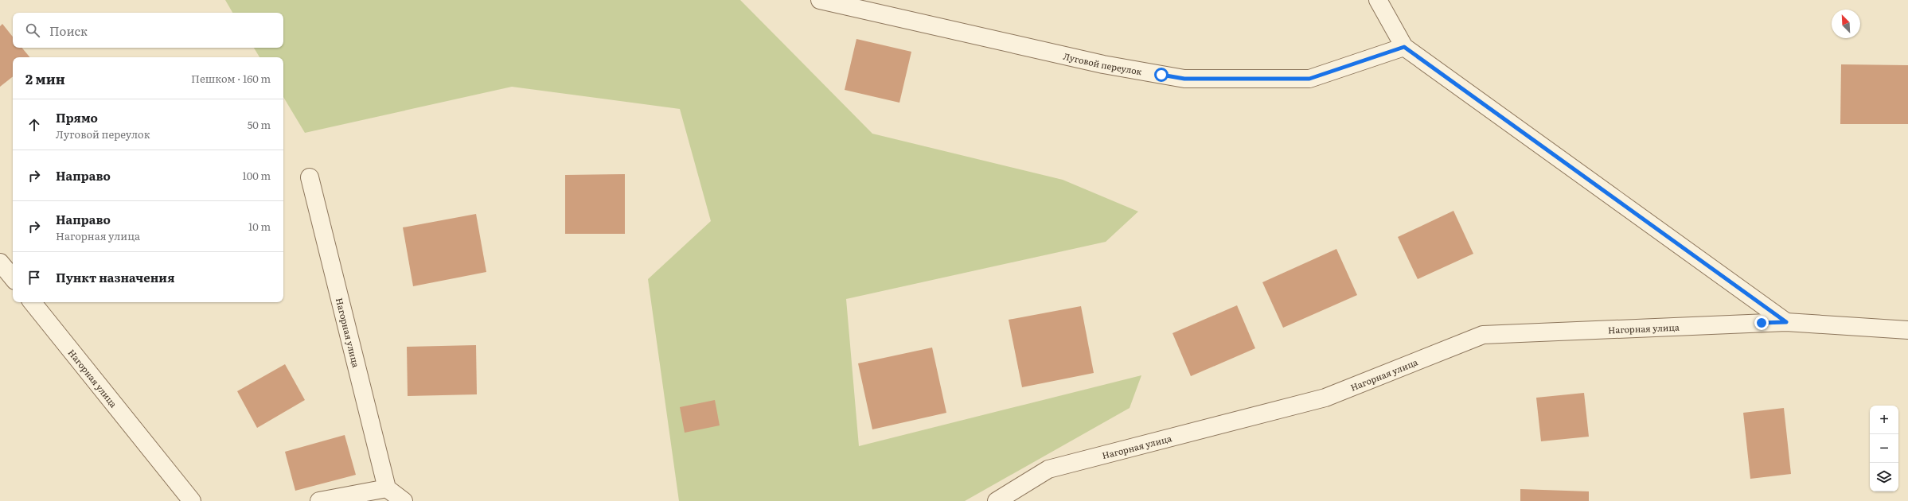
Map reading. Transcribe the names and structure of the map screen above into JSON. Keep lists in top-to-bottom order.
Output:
{
  "streets": {
    "street": ["Луговой переулок", "Нагорная улица"]
  },
  "north": "top left",
  "page": {
    "search": "Поиск",
    "heading": ["2 мин", "Пешком · 160 m"],
    "list": [
      ["Прямо", "Луговой переулок", "50 m"],
      ["Направо", "100 m"],
      ["Направо", "Нагорная улица", "10 m"],
      "Пункт назначения"
    ],
    "map_buttons": ["+", "−"]
  }
}
